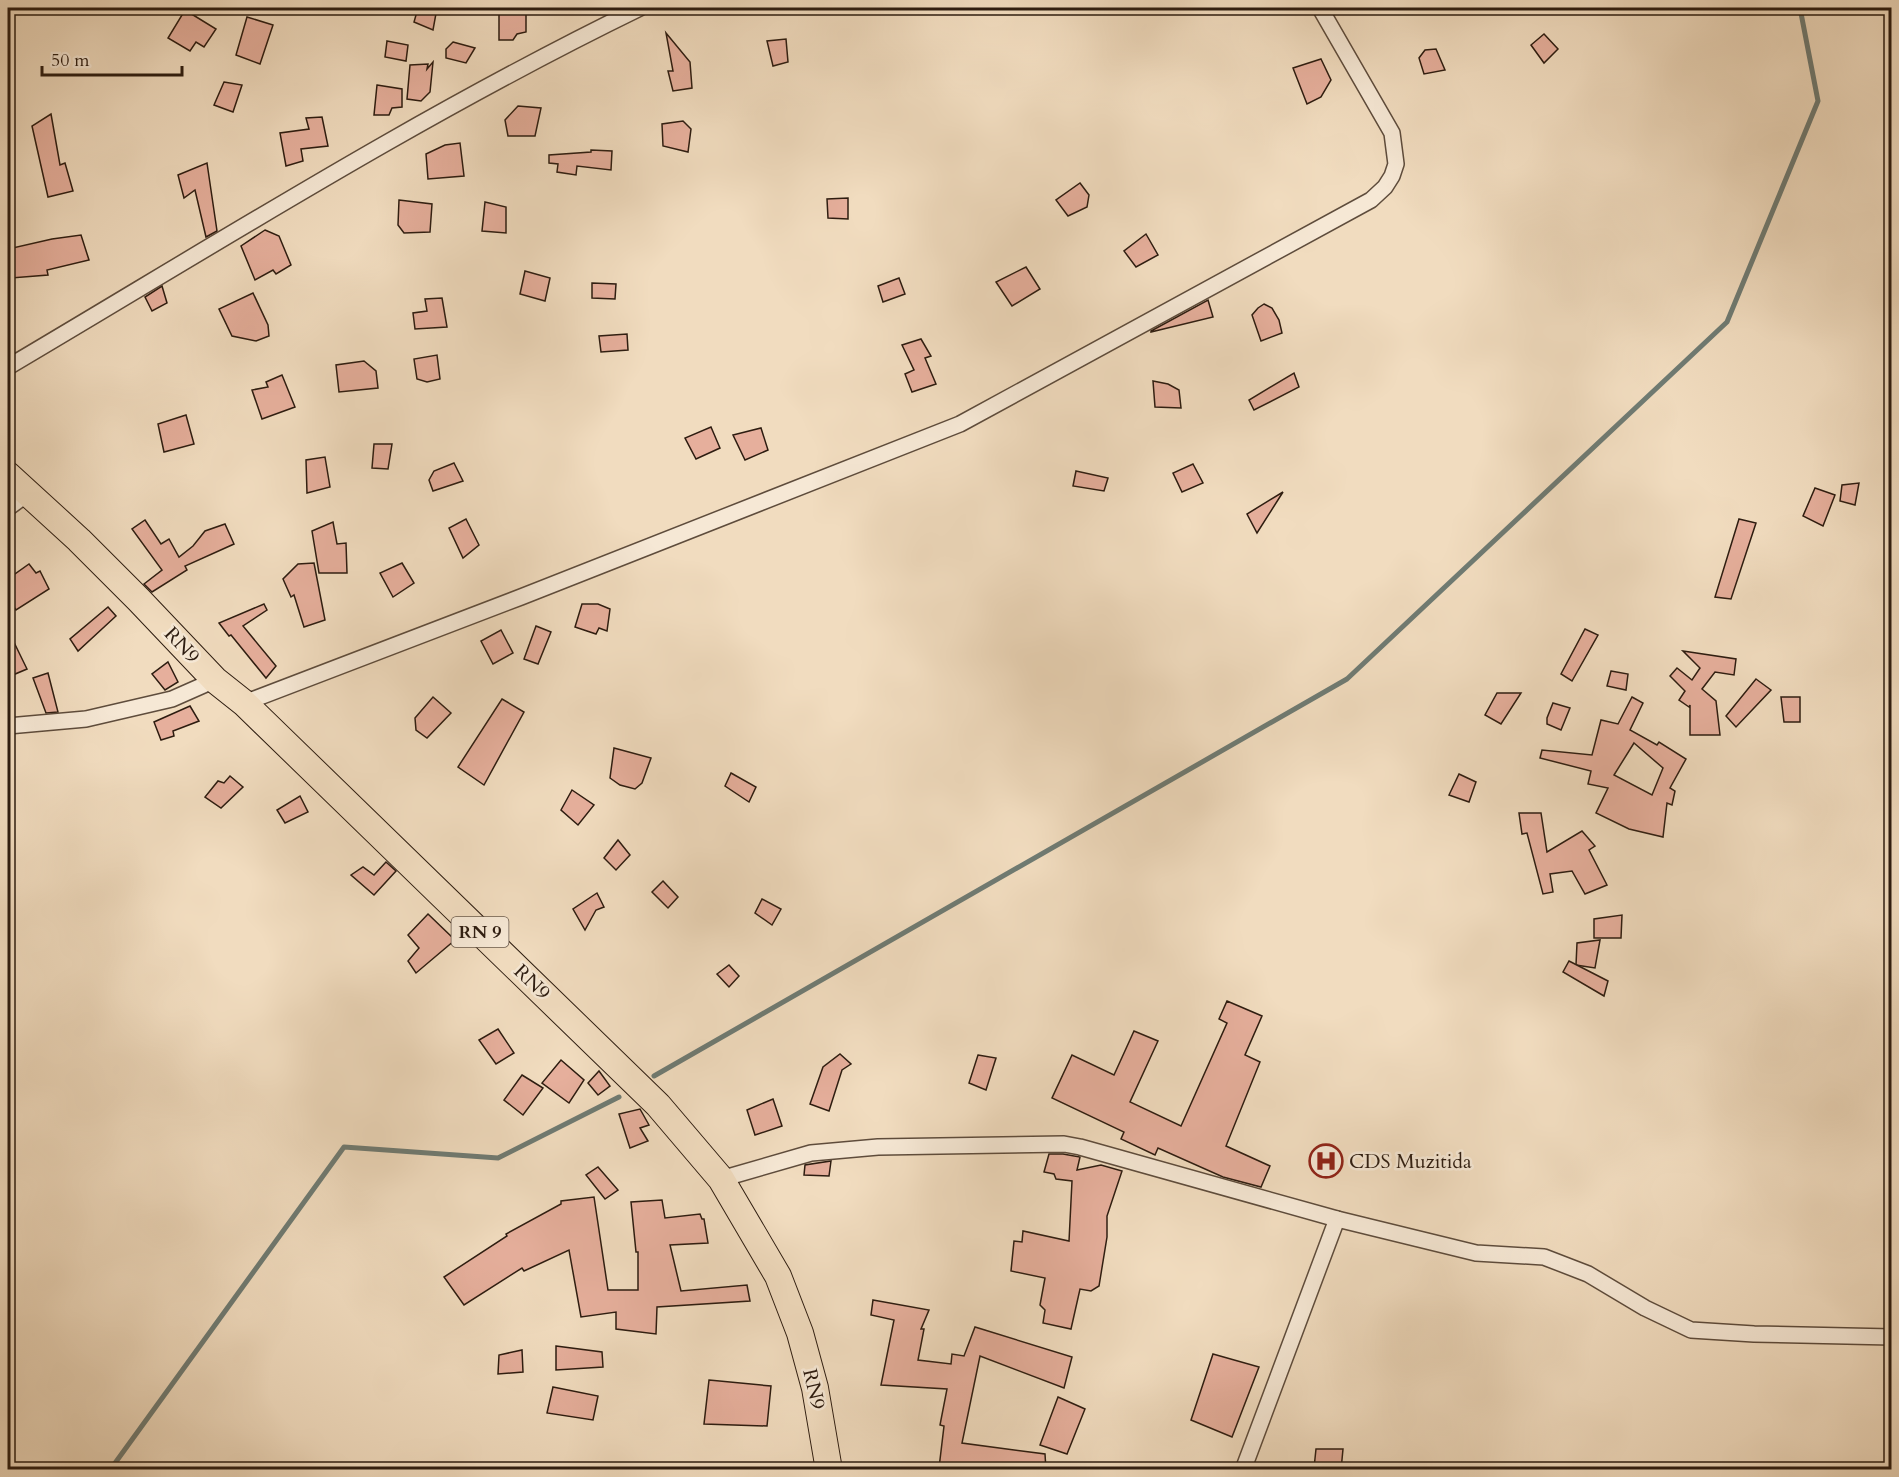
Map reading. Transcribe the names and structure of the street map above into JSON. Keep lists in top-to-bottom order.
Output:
{
  "streets": {
    "main road": ["RN9", "RN 9"]
  },
  "places": {
    "hospital": ["CDS Muzitida"]
  },
  "scale_bar": "50 m"
}
